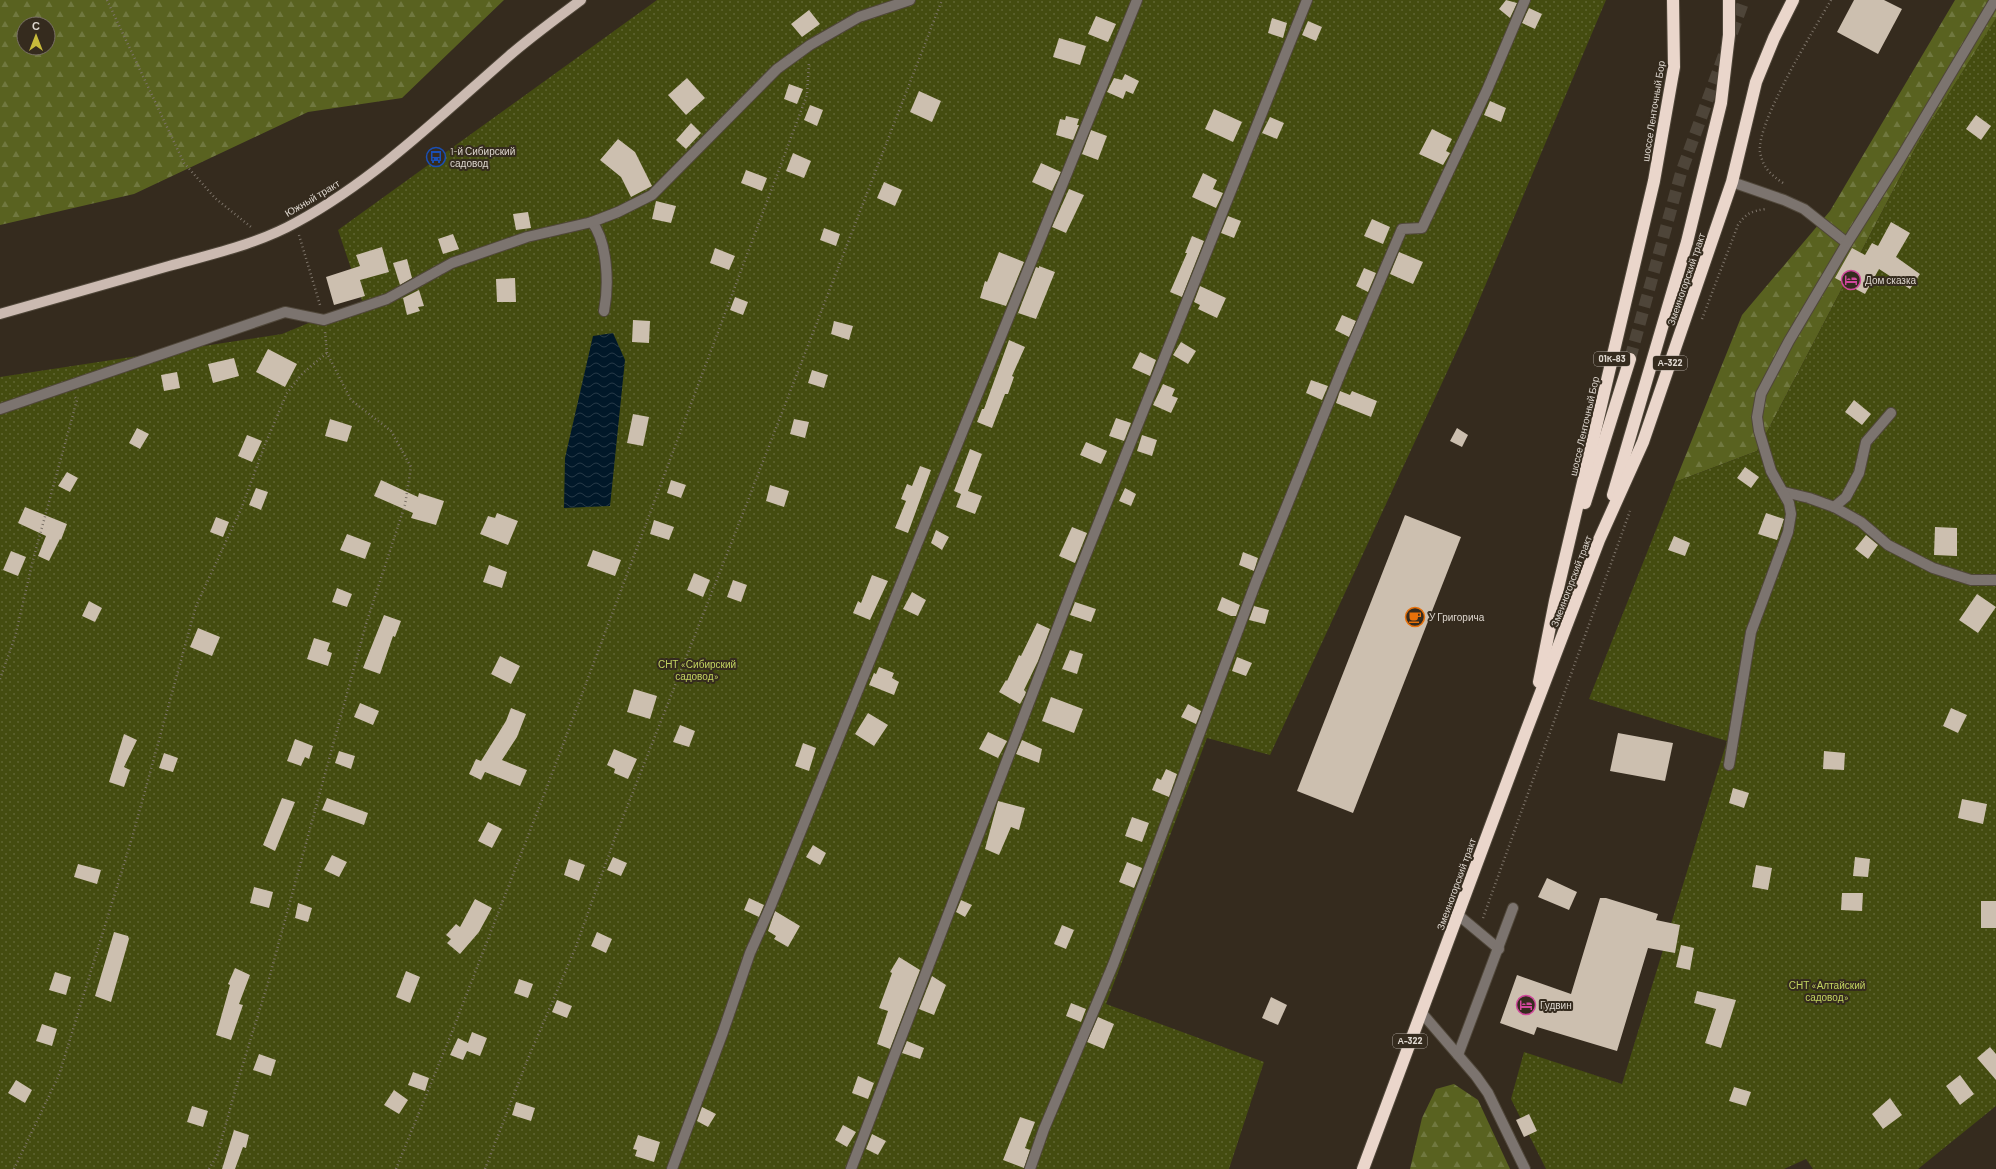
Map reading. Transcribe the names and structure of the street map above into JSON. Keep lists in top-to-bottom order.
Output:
{
  "streets": {
    "highway": [
      "шоссе Ленточный Бор",
      "Змеиногорский тракт",
      "01К-83",
      "А-322"
    ],
    "main road": ["Южный тракт"]
  },
  "crossings": [
    ["шоссе Ленточный Бор", "Змеиногорский тракт"]
  ],
  "parks": ["СНТ «Сибирский садовод»", "СНТ «Алтайский садовод»"],
  "places": {
    "bus stop": ["1-й Сибирский садовод"],
    "hotel": ["Дом сказка", "Гудвин"],
    "cafe": ["У Григорича"]
  },
  "north": "top"
}
